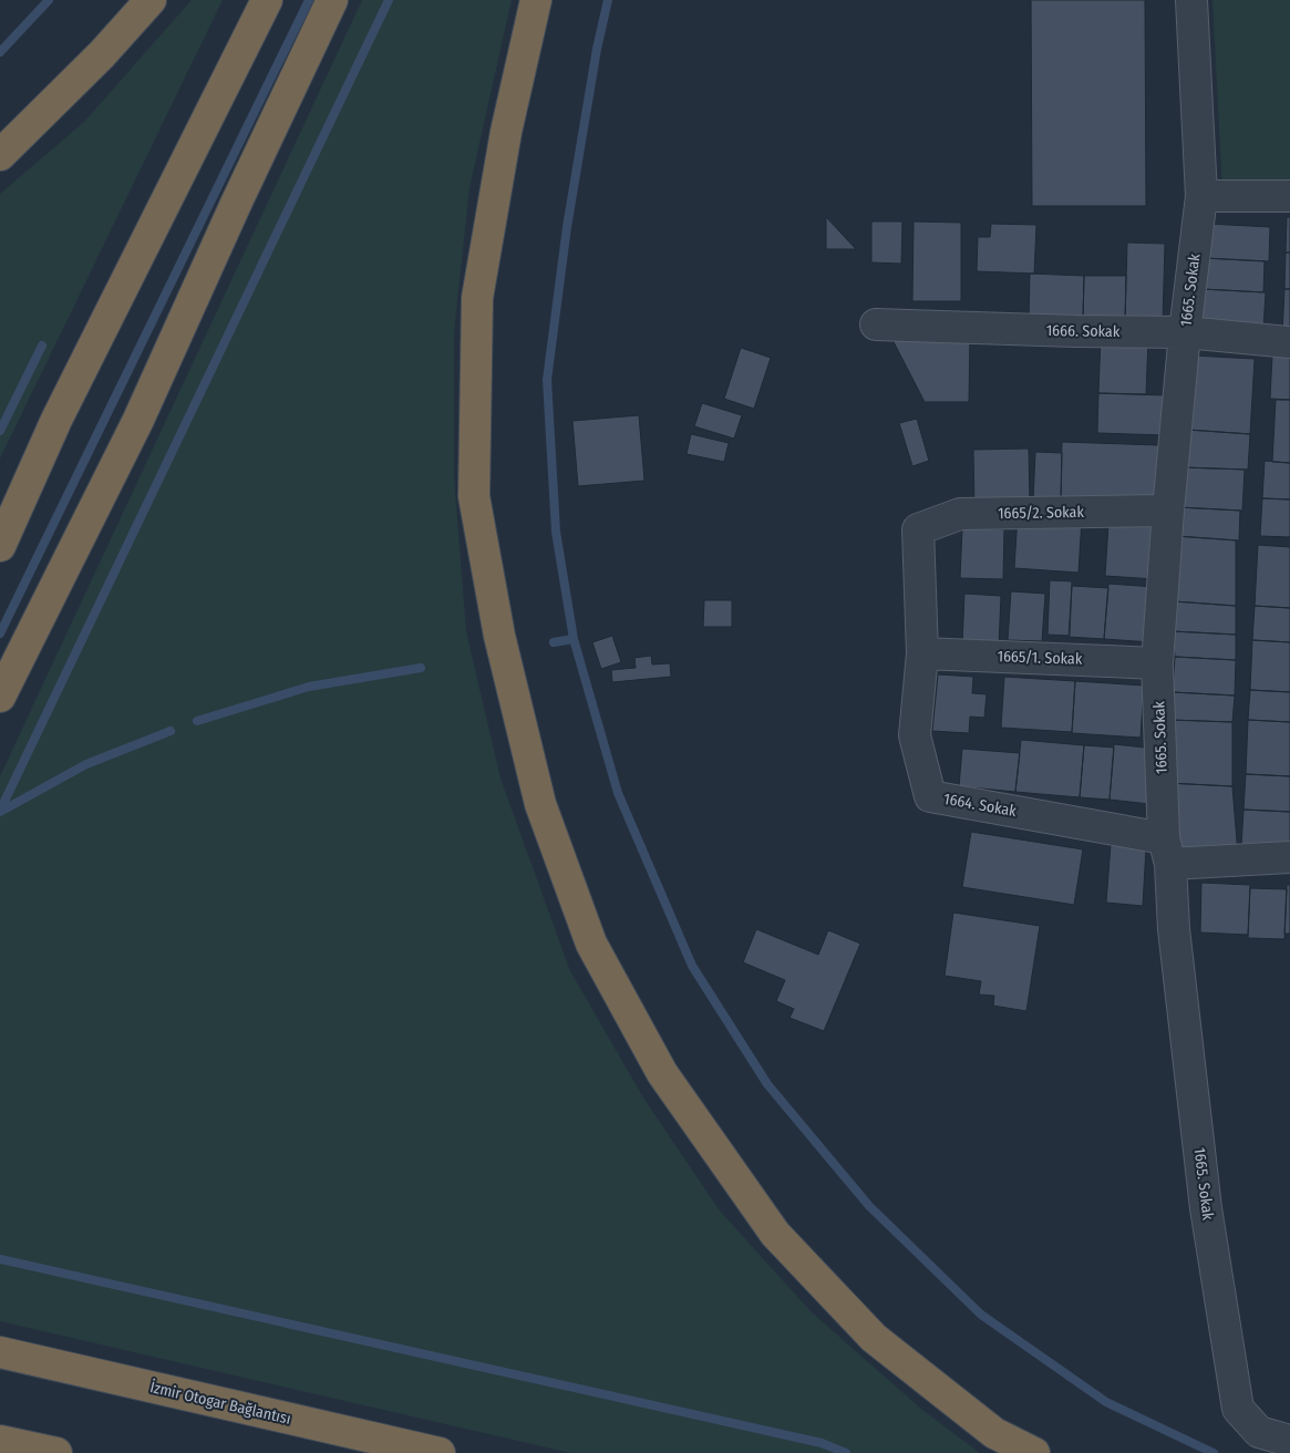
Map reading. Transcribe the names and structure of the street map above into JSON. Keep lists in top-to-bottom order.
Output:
{
  "streets": {
    "highway": ["İzmir Otogar Bağlantısı"],
    "street": [
      "1665. Sokak",
      "1666. Sokak",
      "1665/2. Sokak",
      "1665/1. Sokak",
      "1664. Sokak"
    ]
  },
  "crossings": [
    ["1665. Sokak", "1666. Sokak"],
    ["1665. Sokak", "1665/2. Sokak"],
    ["1665. Sokak", "1665/1. Sokak"],
    ["1665. Sokak", "1664. Sokak"],
    ["1665/2. Sokak", "1664. Sokak"],
    ["1665/1. Sokak", "1664. Sokak"]
  ]
}
